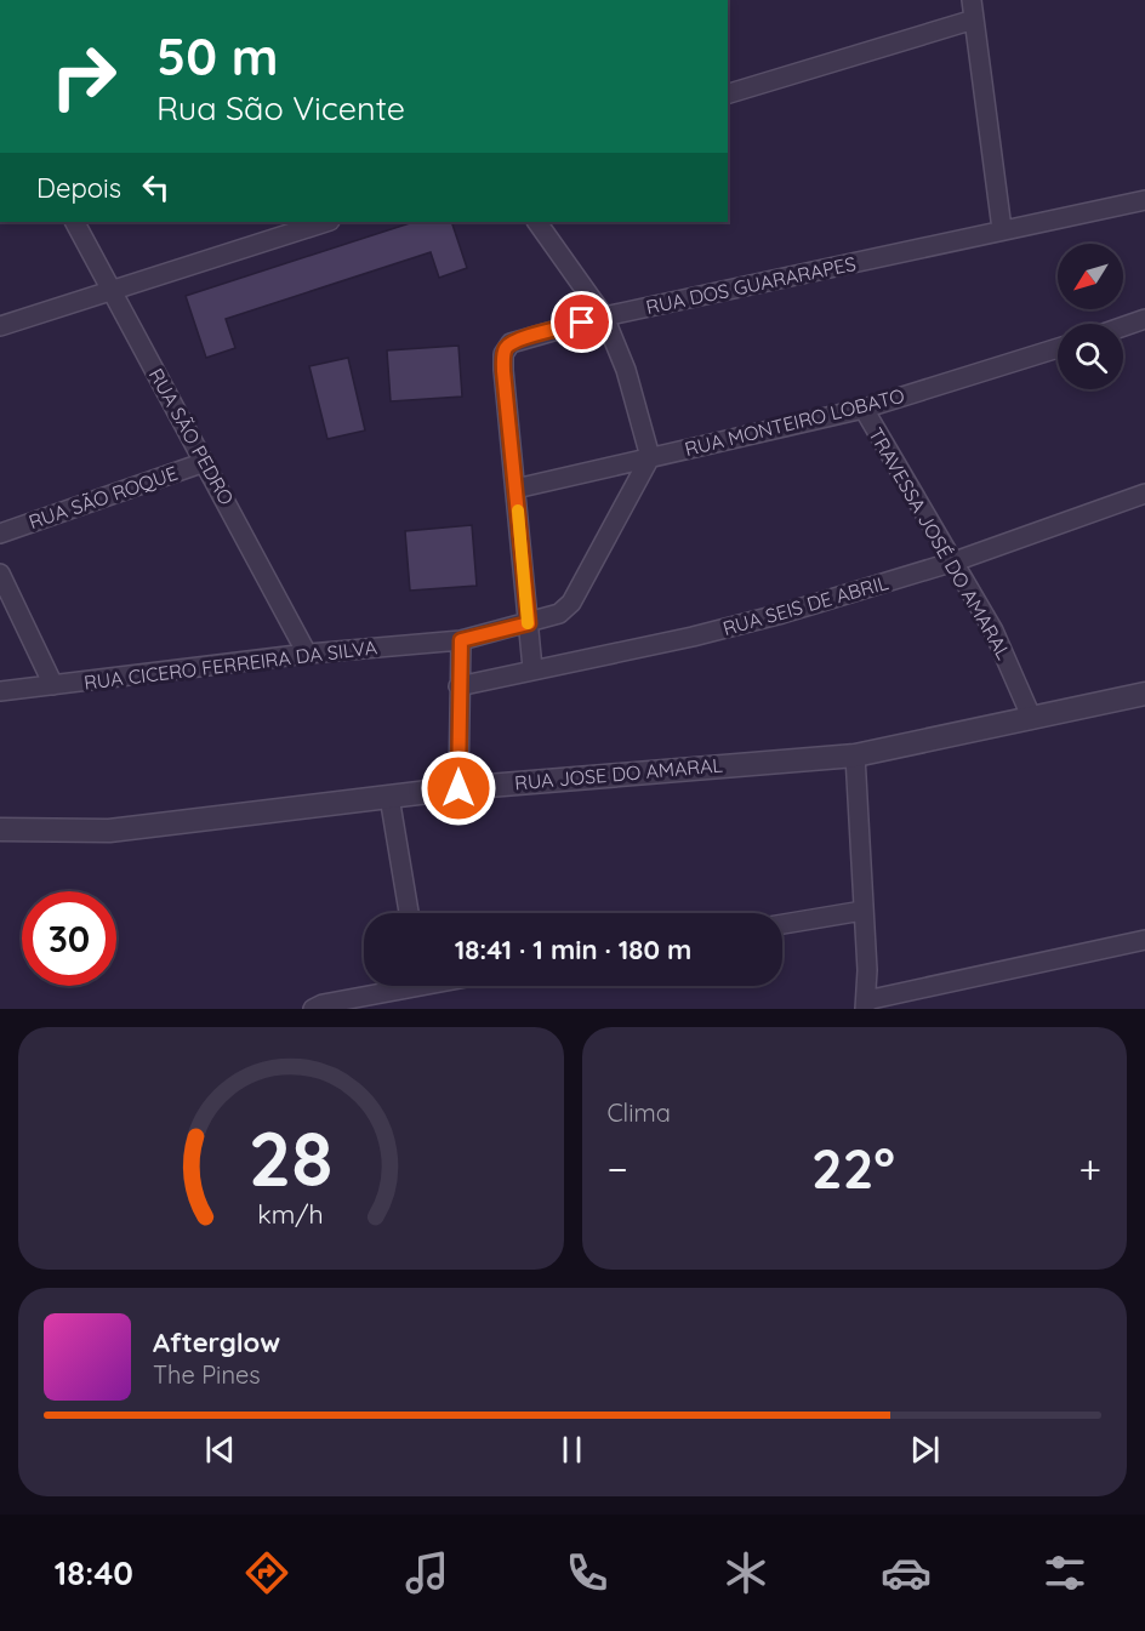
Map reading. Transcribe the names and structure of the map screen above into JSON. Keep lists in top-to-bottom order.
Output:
{
  "streets": {
    "street": [
      "RUA DOS GUARARAPES",
      "RUA MONTEIRO LOBATO",
      "RUA SÃO PEDRO",
      "RUA SÃO ROQUE",
      "TRAVESSA JOSÉ DO AMARAL",
      "RUA SEIS DE ABRIL",
      "RUA CICERO FERREIRA DA SILVA",
      "RUA JOSE DO AMARAL"
    ]
  },
  "crossings": [
    ["RUA DOS GUARARAPES", "RUA MONTEIRO LOBATO"],
    ["RUA DOS GUARARAPES", "RUA SEIS DE ABRIL"],
    ["RUA DOS GUARARAPES", "RUA CICERO FERREIRA DA SILVA"],
    ["RUA MONTEIRO LOBATO", "TRAVESSA JOSÉ DO AMARAL"],
    ["RUA MONTEIRO LOBATO", "RUA CICERO FERREIRA DA SILVA"],
    ["RUA SÃO PEDRO", "RUA SÃO ROQUE"],
    ["RUA SÃO PEDRO", "RUA CICERO FERREIRA DA SILVA"],
    ["TRAVESSA JOSÉ DO AMARAL", "RUA SEIS DE ABRIL"],
    ["TRAVESSA JOSÉ DO AMARAL", "RUA JOSE DO AMARAL"]
  ],
  "north": "bottom left",
  "page": {
    "turn": ["50 m", "Rua São Vicente"],
    "then": "Depois",
    "limit": "30",
    "trip": "18:41 · 1 min · 180 m",
    "tile": "Clima",
    "heat": ["−", "22°", "+"],
    "song": ["Afterglow", "The Pines"],
    "tabs": "18:40",
    "gauge": ["28", "km/h"]
  }
}
